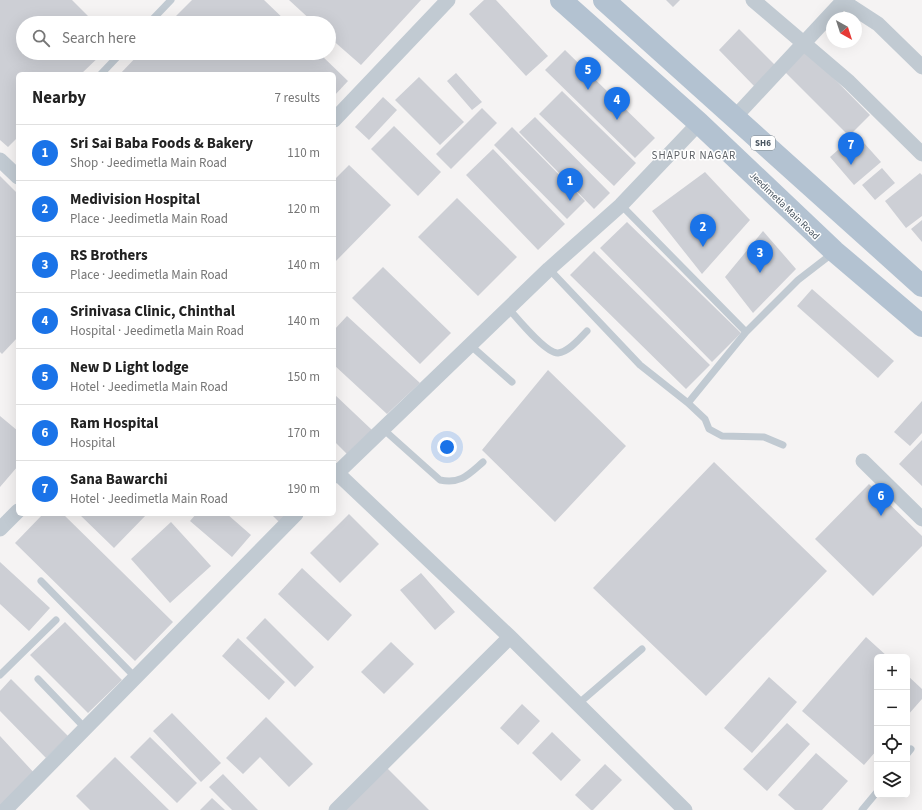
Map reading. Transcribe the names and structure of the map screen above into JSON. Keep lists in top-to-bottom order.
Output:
{
  "streets": {
    "main road": ["SH6", "Jeedimetla Main Road"]
  },
  "districts": ["SHAPUR NAGAR"],
  "north": "bottom right",
  "page": {
    "search": "Search here",
    "pins": [
      "5",
      "4",
      "7",
      "1",
      "2",
      "3",
      "6"
    ],
    "heading": ["Nearby", "7 results"],
    "list": [
      {
        "mark": "1",
        "name": "Sri Sai Baba Foods & Bakery",
        "note": "Shop · Jeedimetla Main Road",
        "value": "110 m"
      },
      {
        "mark": "2",
        "name": "Medivision Hospital",
        "note": "Place · Jeedimetla Main Road",
        "value": "120 m"
      },
      {
        "mark": "3",
        "name": "RS Brothers",
        "note": "Place · Jeedimetla Main Road",
        "value": "140 m"
      },
      {
        "mark": "4",
        "name": "Srinivasa Clinic, Chinthal",
        "note": "Hospital · Jeedimetla Main Road",
        "value": "140 m"
      },
      {
        "mark": "5",
        "name": "New D Light lodge",
        "note": "Hotel · Jeedimetla Main Road",
        "value": "150 m"
      },
      {
        "mark": "6",
        "name": "Ram Hospital",
        "note": "Hospital",
        "value": "170 m"
      },
      {
        "mark": "7",
        "name": "Sana Bawarchi",
        "note": "Hotel · Jeedimetla Main Road",
        "value": "190 m"
      }
    ],
    "map_buttons": ["+", "−"]
  }
}
